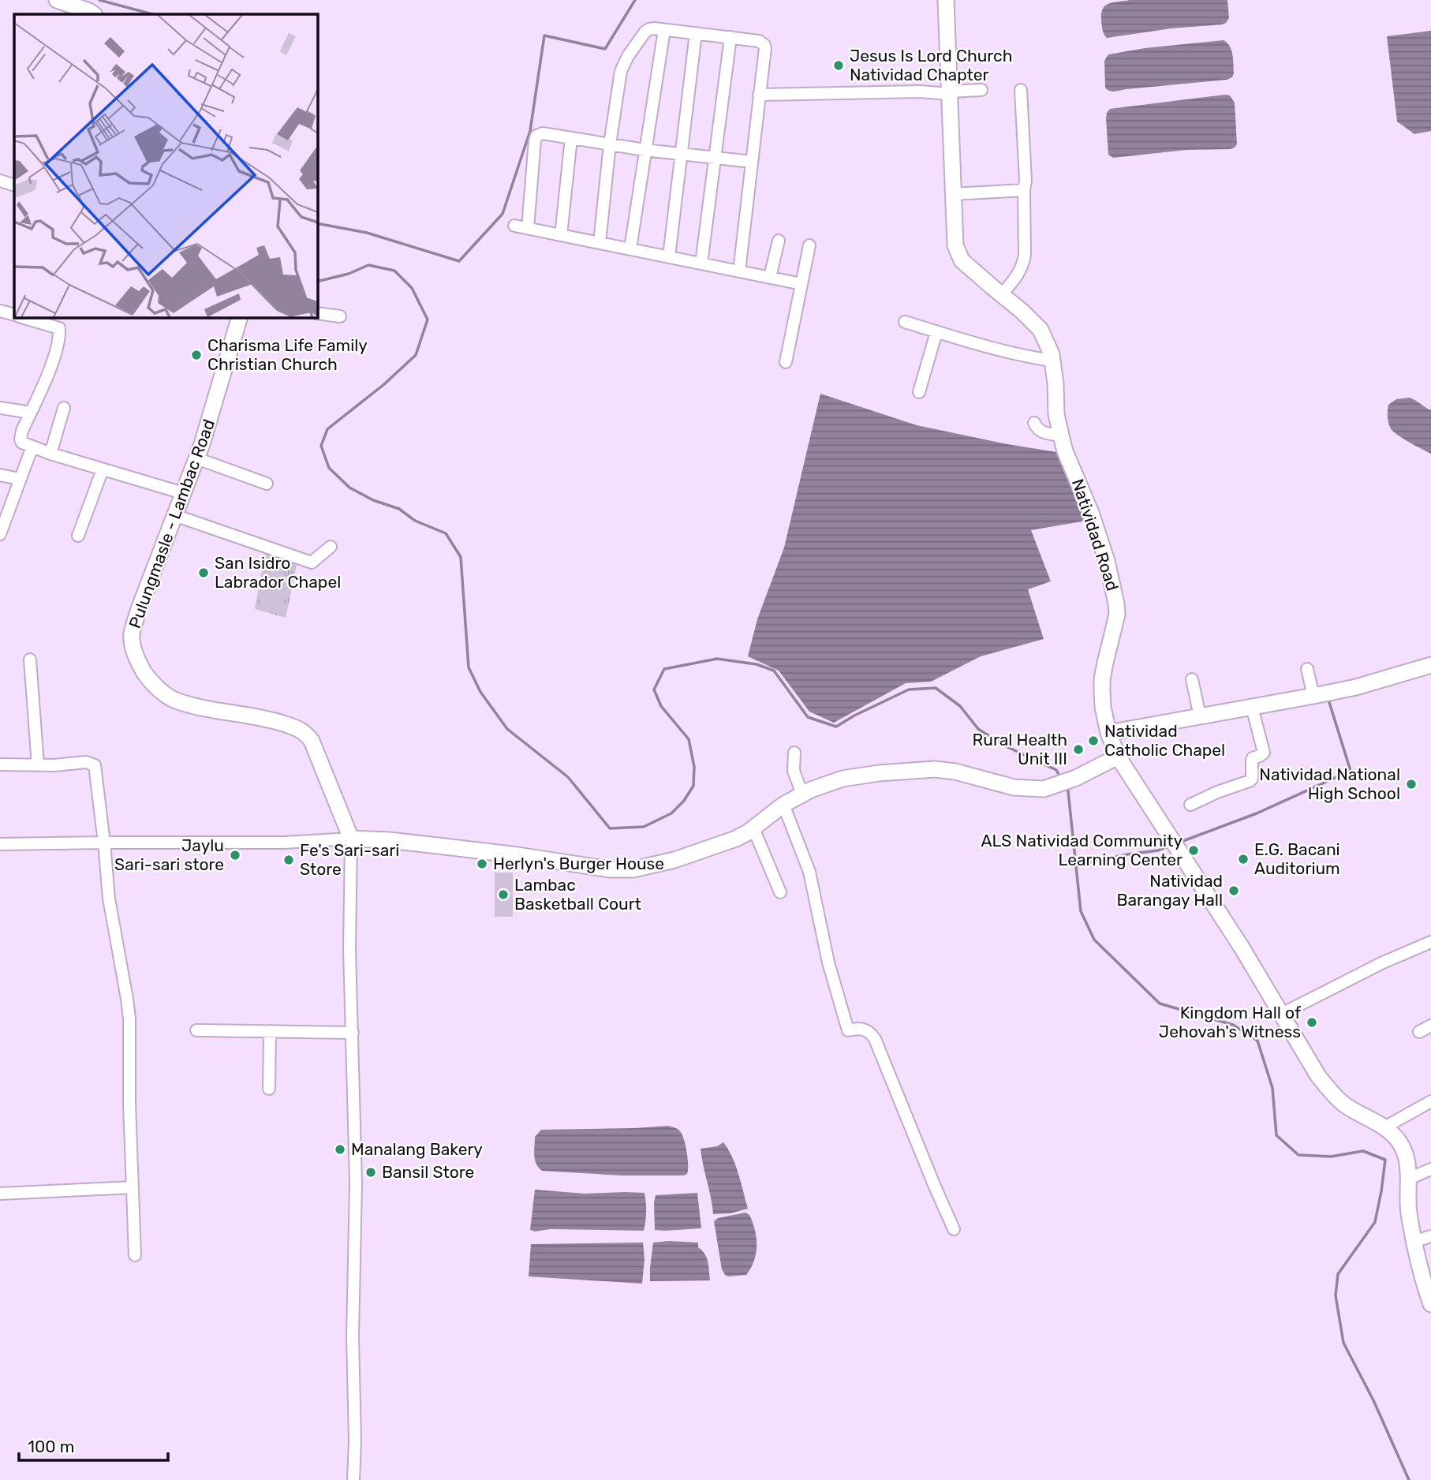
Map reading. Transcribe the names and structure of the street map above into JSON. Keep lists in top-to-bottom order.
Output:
{
  "streets": {
    "street": ["Pulungmasle - Lambac Road", "Natividad Road"]
  },
  "places": [
    "Jesus Is Lord Church Natividad Chapter",
    "Charisma Life Family Christian Church",
    "San Isidro Labrador Chapel",
    "Natividad Catholic Chapel",
    "Rural Health Unit III",
    "Natividad National High School",
    "ALS Natividad Community Learning Center",
    "Jaylu Sari-sari store",
    "E.G. Bacani Auditorium",
    "Fe's Sari-sari Store",
    "Herlyn's Burger House",
    "Natividad Barangay Hall",
    "Lambac Basketball Court",
    "Kingdom Hall of Jehovah's Witness",
    "Manalang Bakery",
    "Bansil Store"
  ],
  "scale_bar": "100 m"
}
